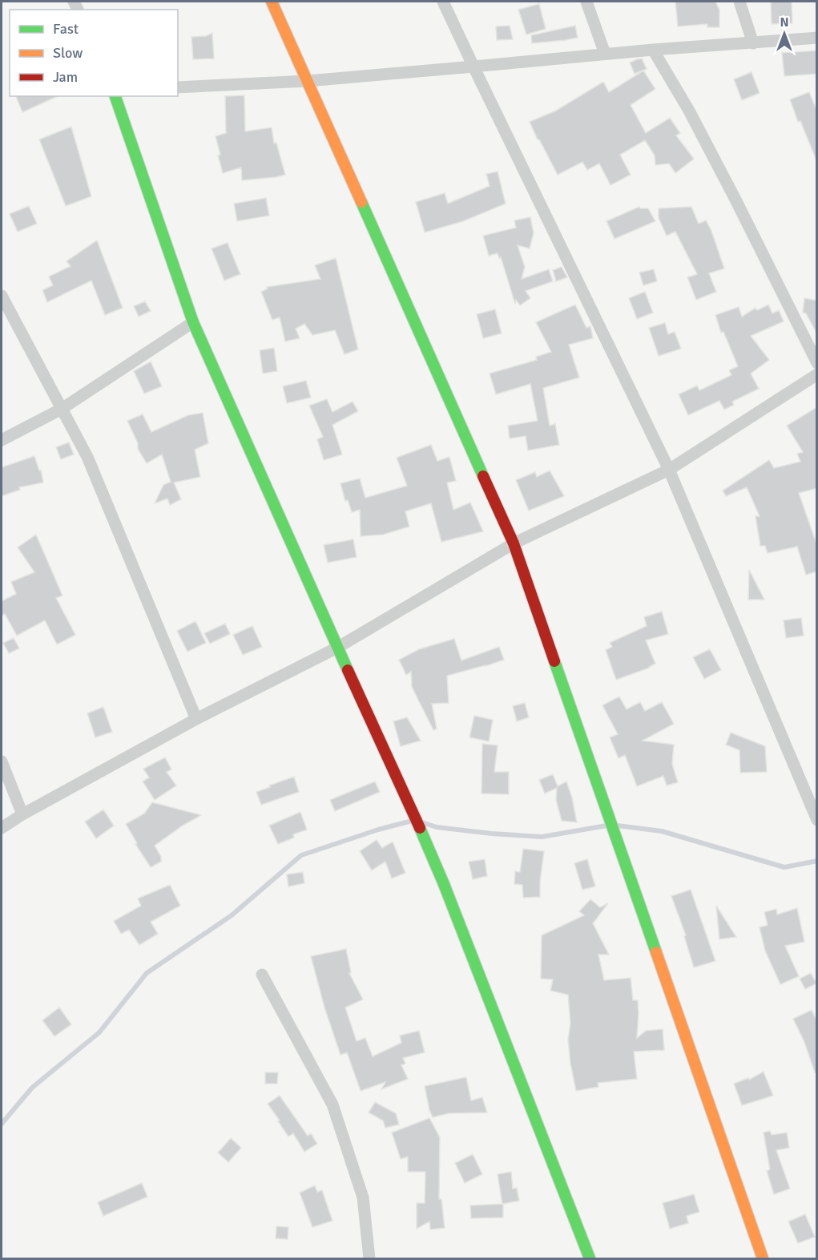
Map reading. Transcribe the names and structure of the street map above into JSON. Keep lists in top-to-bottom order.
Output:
{
  "legend": ["Fast", "Slow", "Jam"],
  "north": "top"
}
